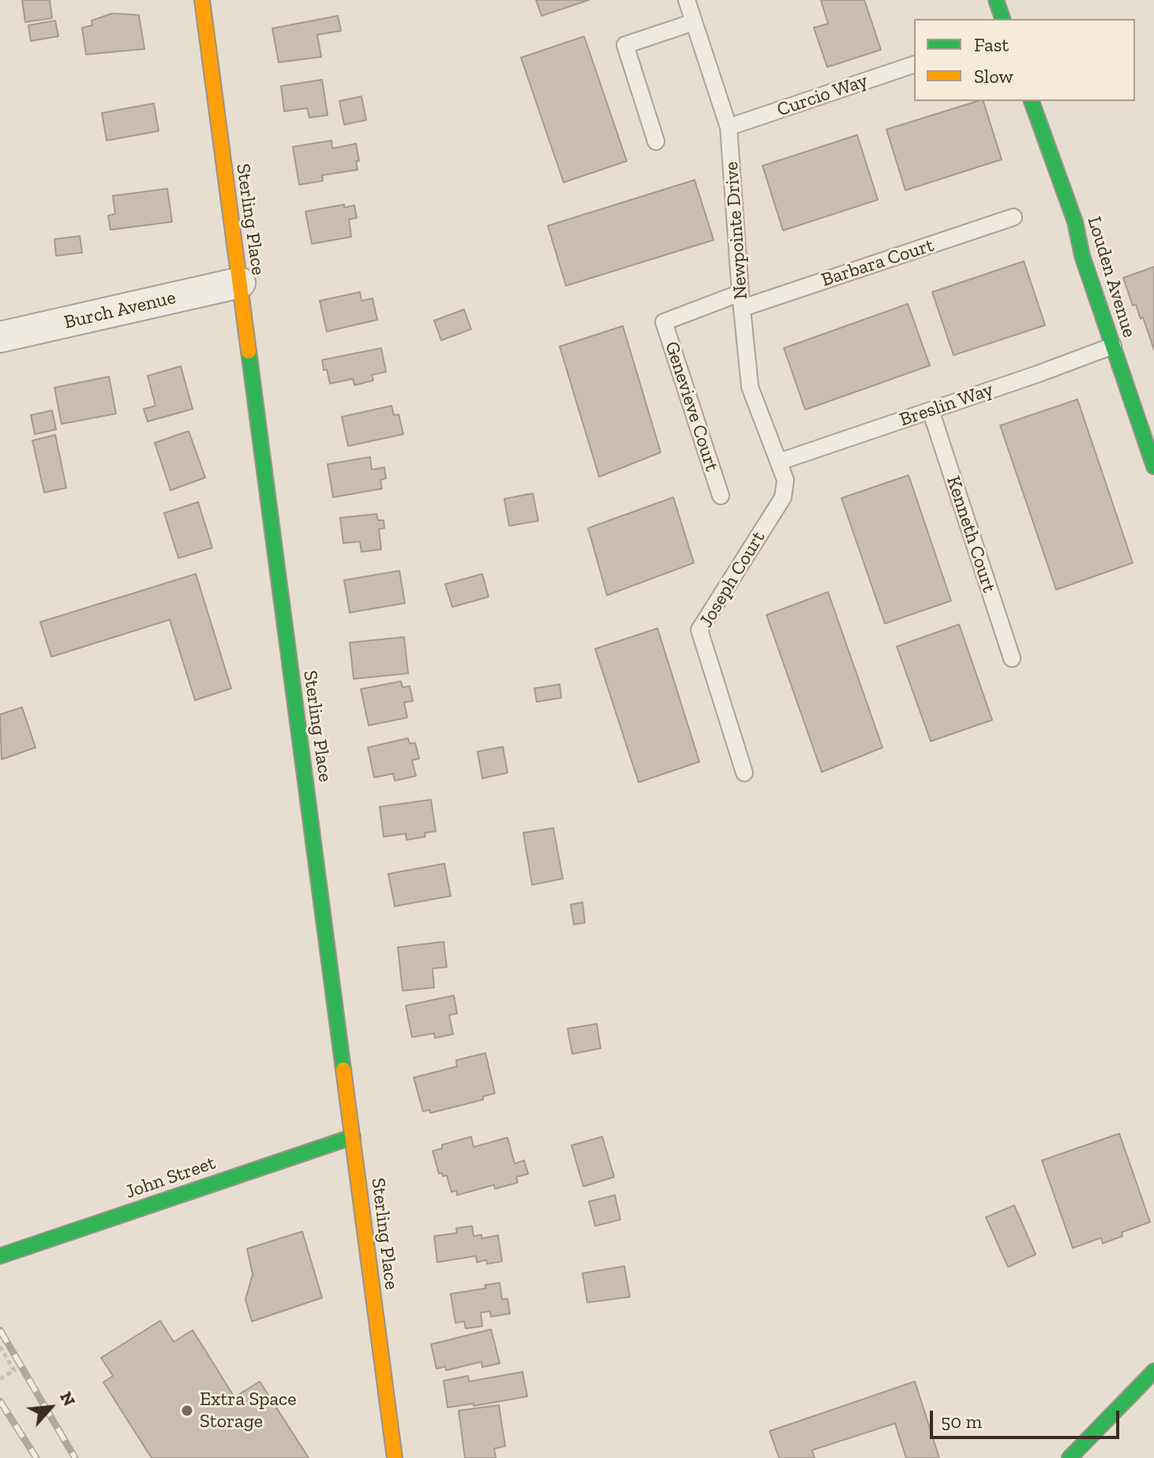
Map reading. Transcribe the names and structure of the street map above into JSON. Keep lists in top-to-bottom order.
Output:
{
  "streets": {
    "street": [
      "Sterling Place",
      "Louden Avenue",
      "Burch Avenue",
      "John Street"
    ],
    "lane": [
      "Curcio Way",
      "Newpointe Drive",
      "Barbara Court",
      "Breslin Way",
      "Genevieve Court",
      "Kenneth Court",
      "Joseph Court"
    ]
  },
  "crossings": [
    ["Curcio Way", "Newpointe Drive"],
    ["Sterling Place", "Burch Avenue"],
    ["Sterling Place", "John Street"],
    ["Newpointe Drive", "Barbara Court"],
    ["Newpointe Drive", "Breslin Way"],
    ["Newpointe Drive", "Genevieve Court"],
    ["Newpointe Drive", "Joseph Court"],
    ["Barbara Court", "Genevieve Court"],
    ["Louden Avenue", "Breslin Way"],
    ["Breslin Way", "Kenneth Court"],
    ["Breslin Way", "Joseph Court"]
  ],
  "places": ["Extra Space Storage"],
  "legend": ["Fast", "Slow"],
  "scale_bar": "50 m",
  "north": "top right"
}
